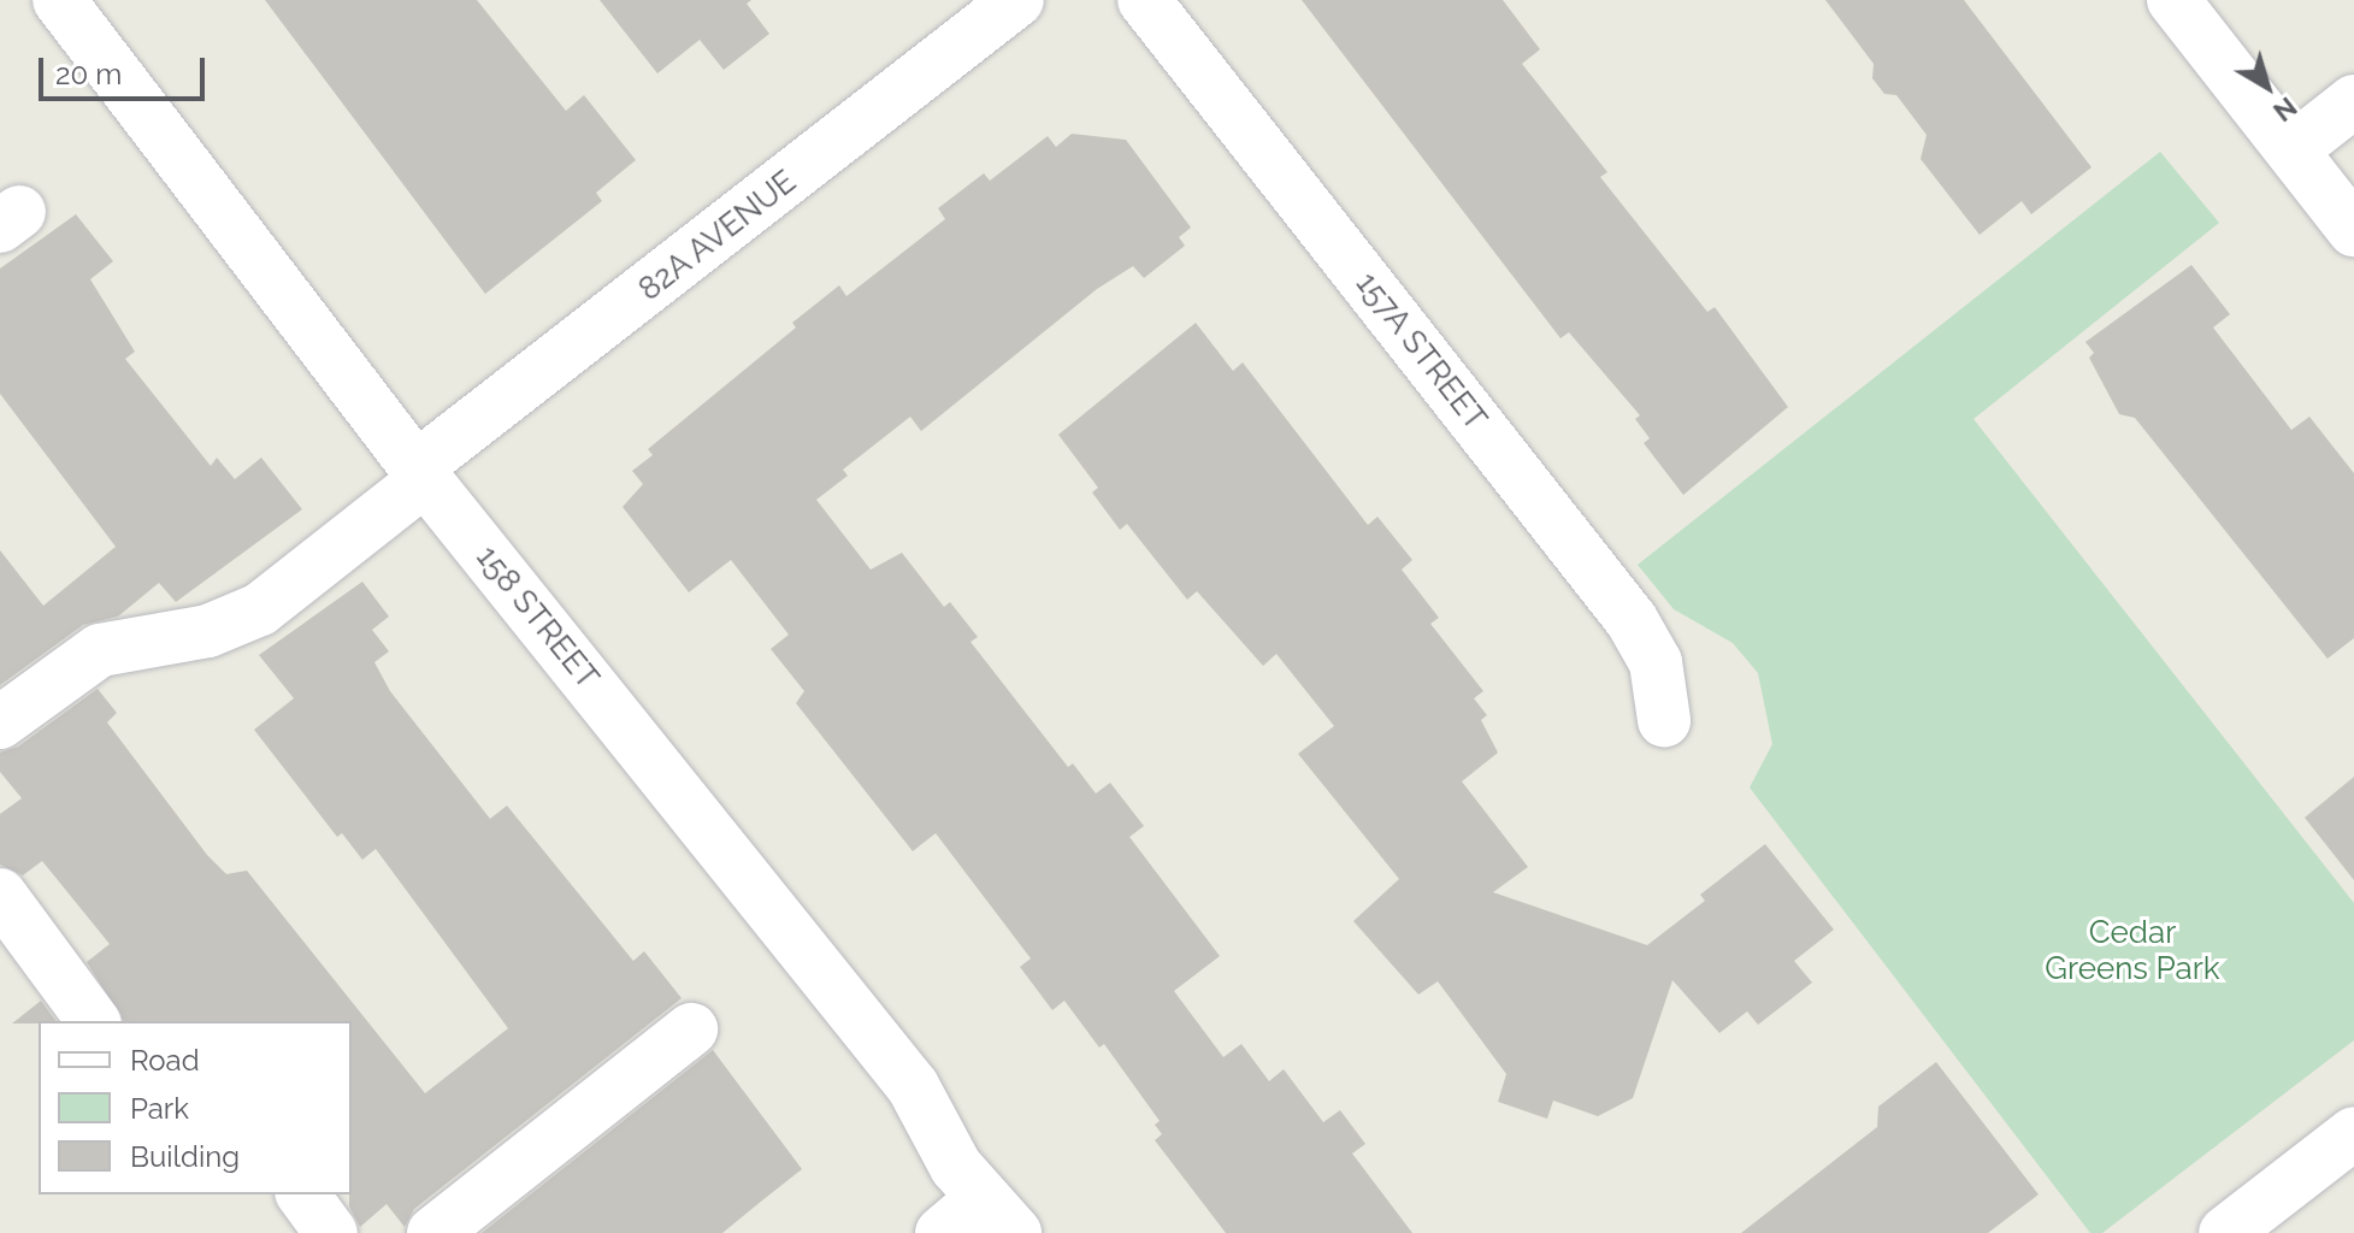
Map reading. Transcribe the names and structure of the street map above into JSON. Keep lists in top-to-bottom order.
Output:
{
  "streets": {
    "street": ["82A AVENUE", "157A STREET", "158 STREET"]
  },
  "crossings": [
    ["82A AVENUE", "158 STREET"]
  ],
  "parks": ["Cedar Greens Park"],
  "legend": ["Road", "Park", "Building"],
  "scale_bar": "20 m",
  "north": "bottom right"
}
